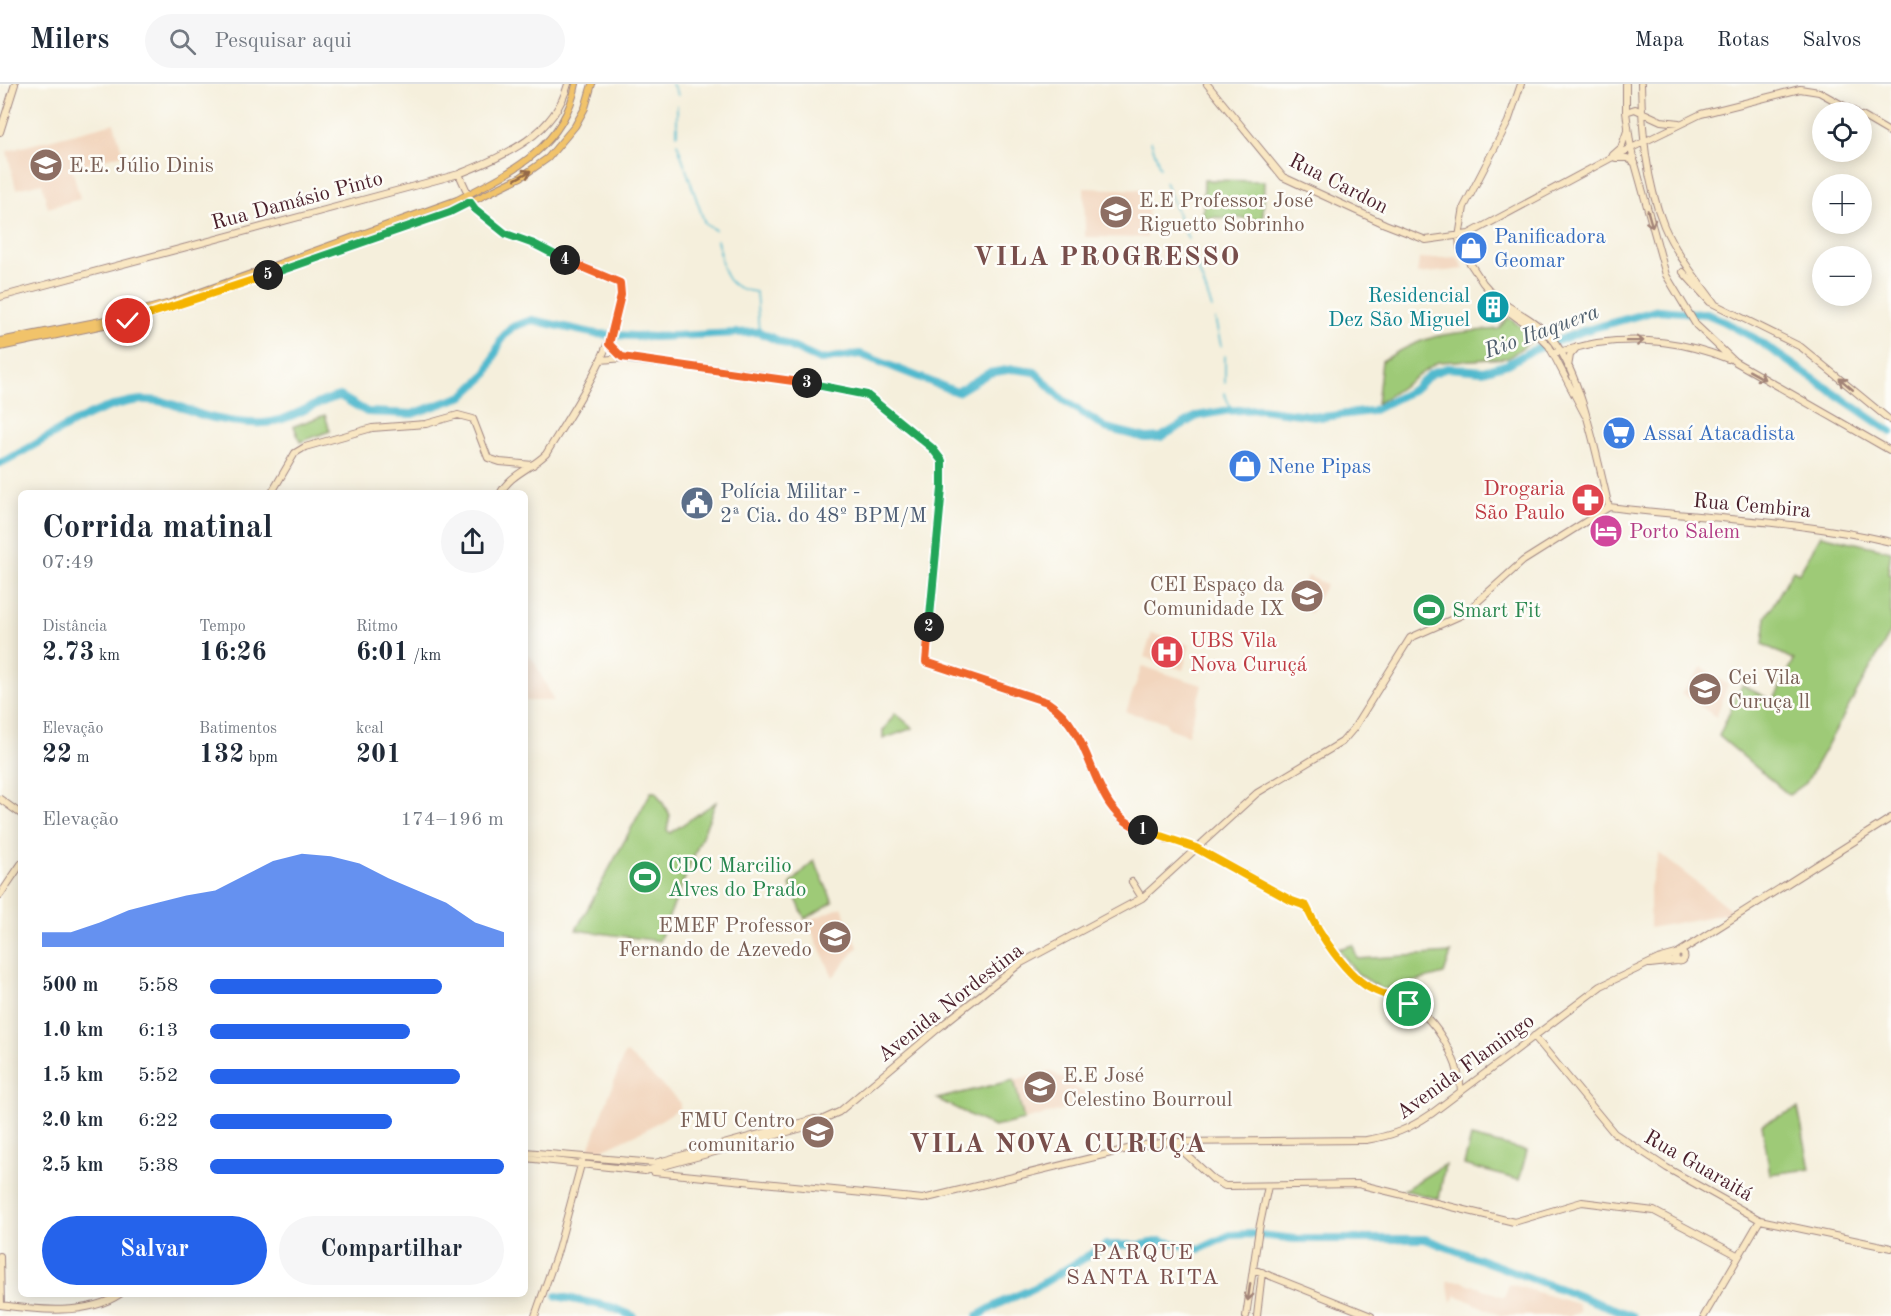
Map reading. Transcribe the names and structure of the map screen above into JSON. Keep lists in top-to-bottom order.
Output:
{
  "streets": {
    "street": [
      "Rua Cardon",
      "Rua Damásio Pinto",
      "Rua Cembira",
      "Avenida Nordestina",
      "Avenida Flamingo",
      "Rua Guaraitá"
    ]
  },
  "crossings": [
    ["Rua Cembira", "Avenida Nordestina"],
    ["Avenida Nordestina", "Avenida Flamingo"],
    ["Avenida Flamingo", "Rua Guaraitá"]
  ],
  "districts": ["VILA PROGRESSO", "VILA NOVA CURUÇA", "PARQUE SANTA RITA"],
  "water": ["Rio Itaquera"],
  "places": {
    "school or university": [
      "E.E. Júlio Dinis",
      "E.E Professor José Riguetto Sobrinho",
      "CEI Espaço da Comunidade IX",
      "Cei Vila Curuça ll",
      "EMEF Professor Fernando de Azevedo",
      "E.E José Celestino Bourroul",
      "FMU Centro comunitario"
    ],
    "shop": ["Panificadora Geomar", "Nene Pipas"],
    "building": ["Residencial Dez São Miguel"],
    "supermarket": ["Assaí Atacadista"],
    "pharmacy": ["Drogaria São Paulo"],
    "public building": ["Polícia Militar - 2ª Cia. do 48º BPM/M"],
    "hotel": ["Porto Salem"],
    "sports": ["Smart Fit", "CDC Marcilio Alves do Prado"],
    "hospital": ["UBS Vila Nova Curuçá"]
  },
  "page": {
    "header": "Milers",
    "search": "Pesquisar aqui",
    "nav": ["Mapa", "Rotas", "Salvos"],
    "map_buttons": ["+", "−"],
    "pins": [
      "4",
      "5",
      "3",
      "2",
      "1"
    ],
    "heading": ["Corrida matinal", "07:49"],
    "stats": [
      ["Distância", "2.73 km"],
      ["Tempo", "16:26"],
      ["Ritmo", "6:01 /km"],
      ["Elevação", "22 m"],
      ["Batimentos", "132 bpm"],
      ["kcal", "201"]
    ],
    "chart": ["Elevação", "174–196 m"],
    "list": [
      {
        "name": "500 m",
        "note": "5:58"
      },
      {
        "name": "1.0 km",
        "note": "6:13"
      },
      {
        "name": "1.5 km",
        "note": "5:52"
      },
      {
        "name": "2.0 km",
        "note": "6:22"
      },
      {
        "name": "2.5 km",
        "note": "5:38"
      }
    ],
    "buttons": ["Salvar", "Compartilhar"]
  }
}
